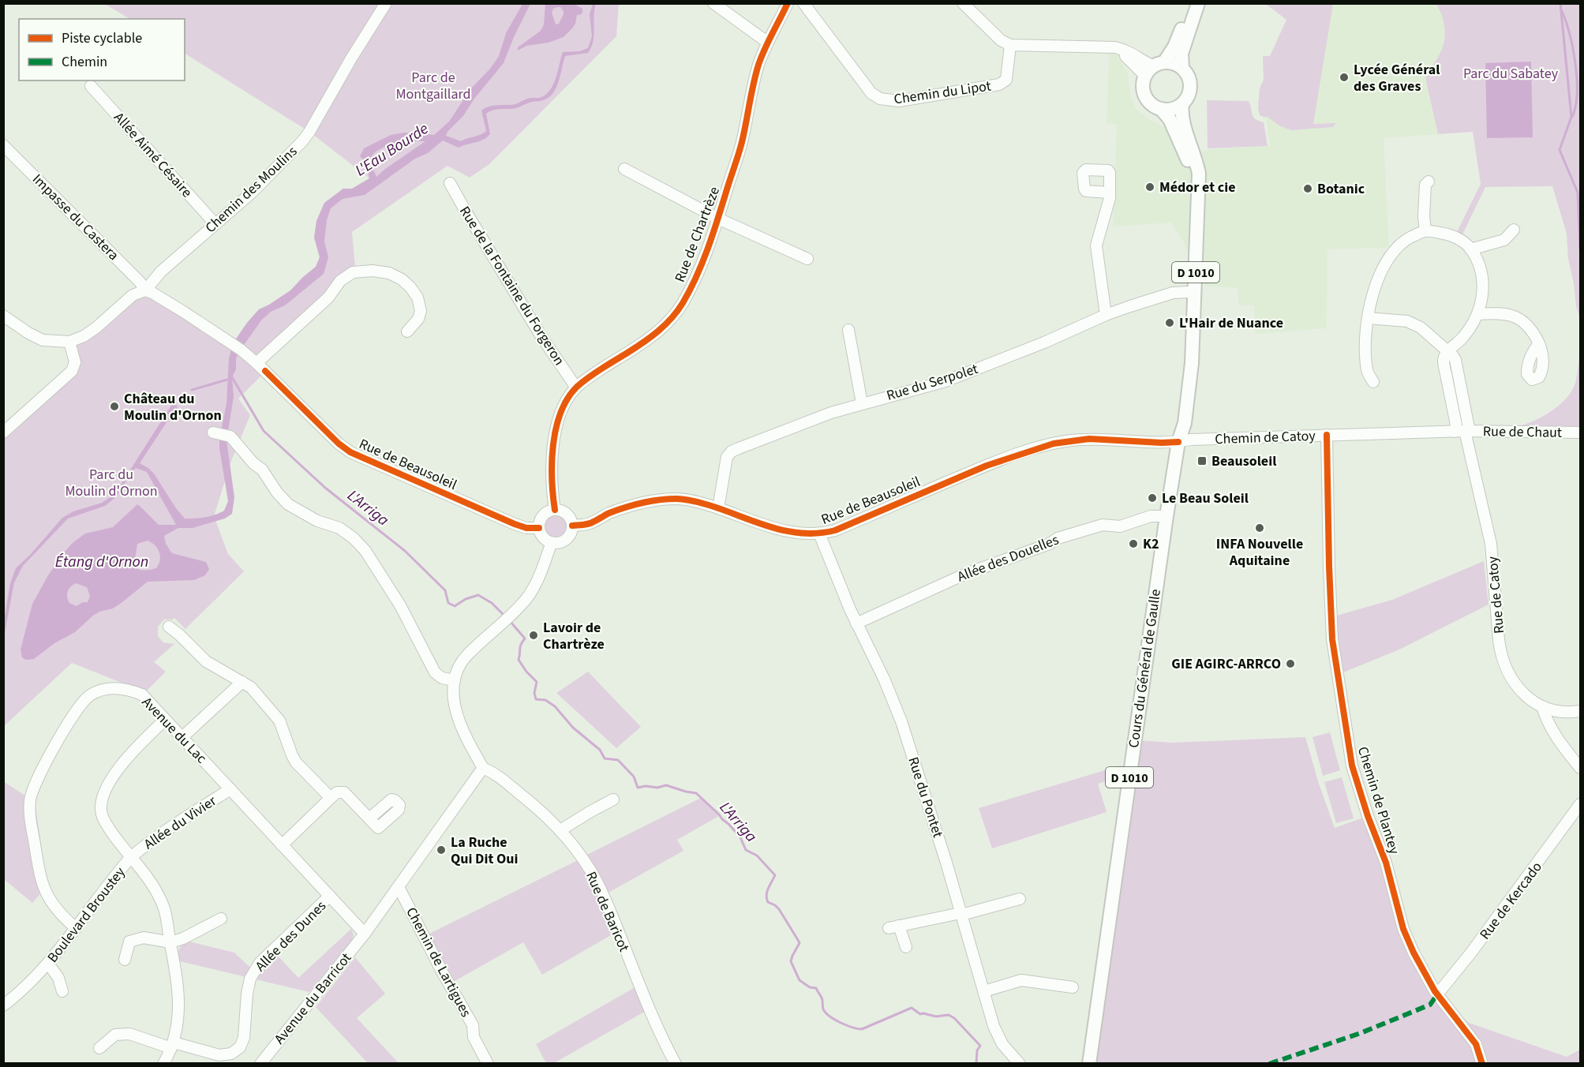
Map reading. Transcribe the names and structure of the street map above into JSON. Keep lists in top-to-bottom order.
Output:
{
  "streets": {
    "main road": ["D 1010", "Cours du Général de Gaulle"],
    "street": [
      "Chemin du Lipot",
      "Allée Aimé Césaire",
      "Chemin des Moulins",
      "Impasse du Castera",
      "Rue de Chartrèze",
      "Rue de la Fontaine du Forgeron",
      "Rue du Serpolet",
      "Rue de Chaut",
      "Chemin de Catoy",
      "Rue de Beausoleil",
      "Allée des Douelles",
      "Rue de Catoy",
      "Avenue du Lac",
      "Rue du Pontet",
      "Chemin de Plantey",
      "Allée du Vivier",
      "Rue de Kercado",
      "Rue de Baricot",
      "Boulevard Broustey",
      "Allée des Dunes",
      "Chemin de Lartigues",
      "Avenue du Barricot"
    ]
  },
  "crossings": [
    ["Allée Aimé Césaire", "Chemin des Moulins"],
    ["Chemin des Moulins", "Impasse du Castera"],
    ["Chemin des Moulins", "Rue de Beausoleil"],
    ["Impasse du Castera", "Rue de Beausoleil"],
    ["Rue de Chartrèze", "Rue de la Fontaine du Forgeron"],
    ["Rue de Chartrèze", "Rue de Beausoleil"],
    ["Rue du Serpolet", "Rue de Beausoleil"],
    ["Rue du Serpolet", "Cours du Général de Gaulle"],
    ["Rue de Chaut", "Chemin de Catoy"],
    ["Rue de Chaut", "Rue de Catoy"],
    ["Chemin de Catoy", "Rue de Beausoleil"],
    ["Chemin de Catoy", "Rue de Catoy"],
    ["Chemin de Catoy", "Cours du Général de Gaulle"],
    ["Chemin de Catoy", "Chemin de Plantey"],
    ["Rue de Beausoleil", "Cours du Général de Gaulle"],
    ["Rue de Beausoleil", "Rue du Pontet"],
    ["Allée des Douelles", "Cours du Général de Gaulle"],
    ["Allée des Douelles", "Rue du Pontet"],
    ["Avenue du Lac", "Allée du Vivier"],
    ["Avenue du Lac", "Boulevard Broustey"],
    ["Avenue du Lac", "Allée des Dunes"],
    ["Avenue du Lac", "Avenue du Barricot"],
    ["Chemin de Plantey", "Rue de Kercado"],
    ["Allée du Vivier", "Boulevard Broustey"],
    ["Boulevard Broustey", "Allée des Dunes"]
  ],
  "water": ["L'Eau Bourde", "L'Arriga", "Étang d'Ornon"],
  "parks": ["Parc du Sabatey", "Parc de Montgaillard", "Parc du Moulin d'Ornon"],
  "places": {
    "other": [
      "Lycée Général des Graves",
      "Médor et cie",
      "Botanic",
      "L'Hair de Nuance",
      "Château du Moulin d'Ornon",
      "Le Beau Soleil",
      "INFA Nouvelle Aquitaine",
      "K2",
      "Lavoir de Chartrèze",
      "GIE AGIRC-ARRCO",
      "La Ruche Qui Dit Oui"
    ],
    "transit": ["Beausoleil"]
  },
  "legend": ["Piste cyclable", "Chemin"]
}
